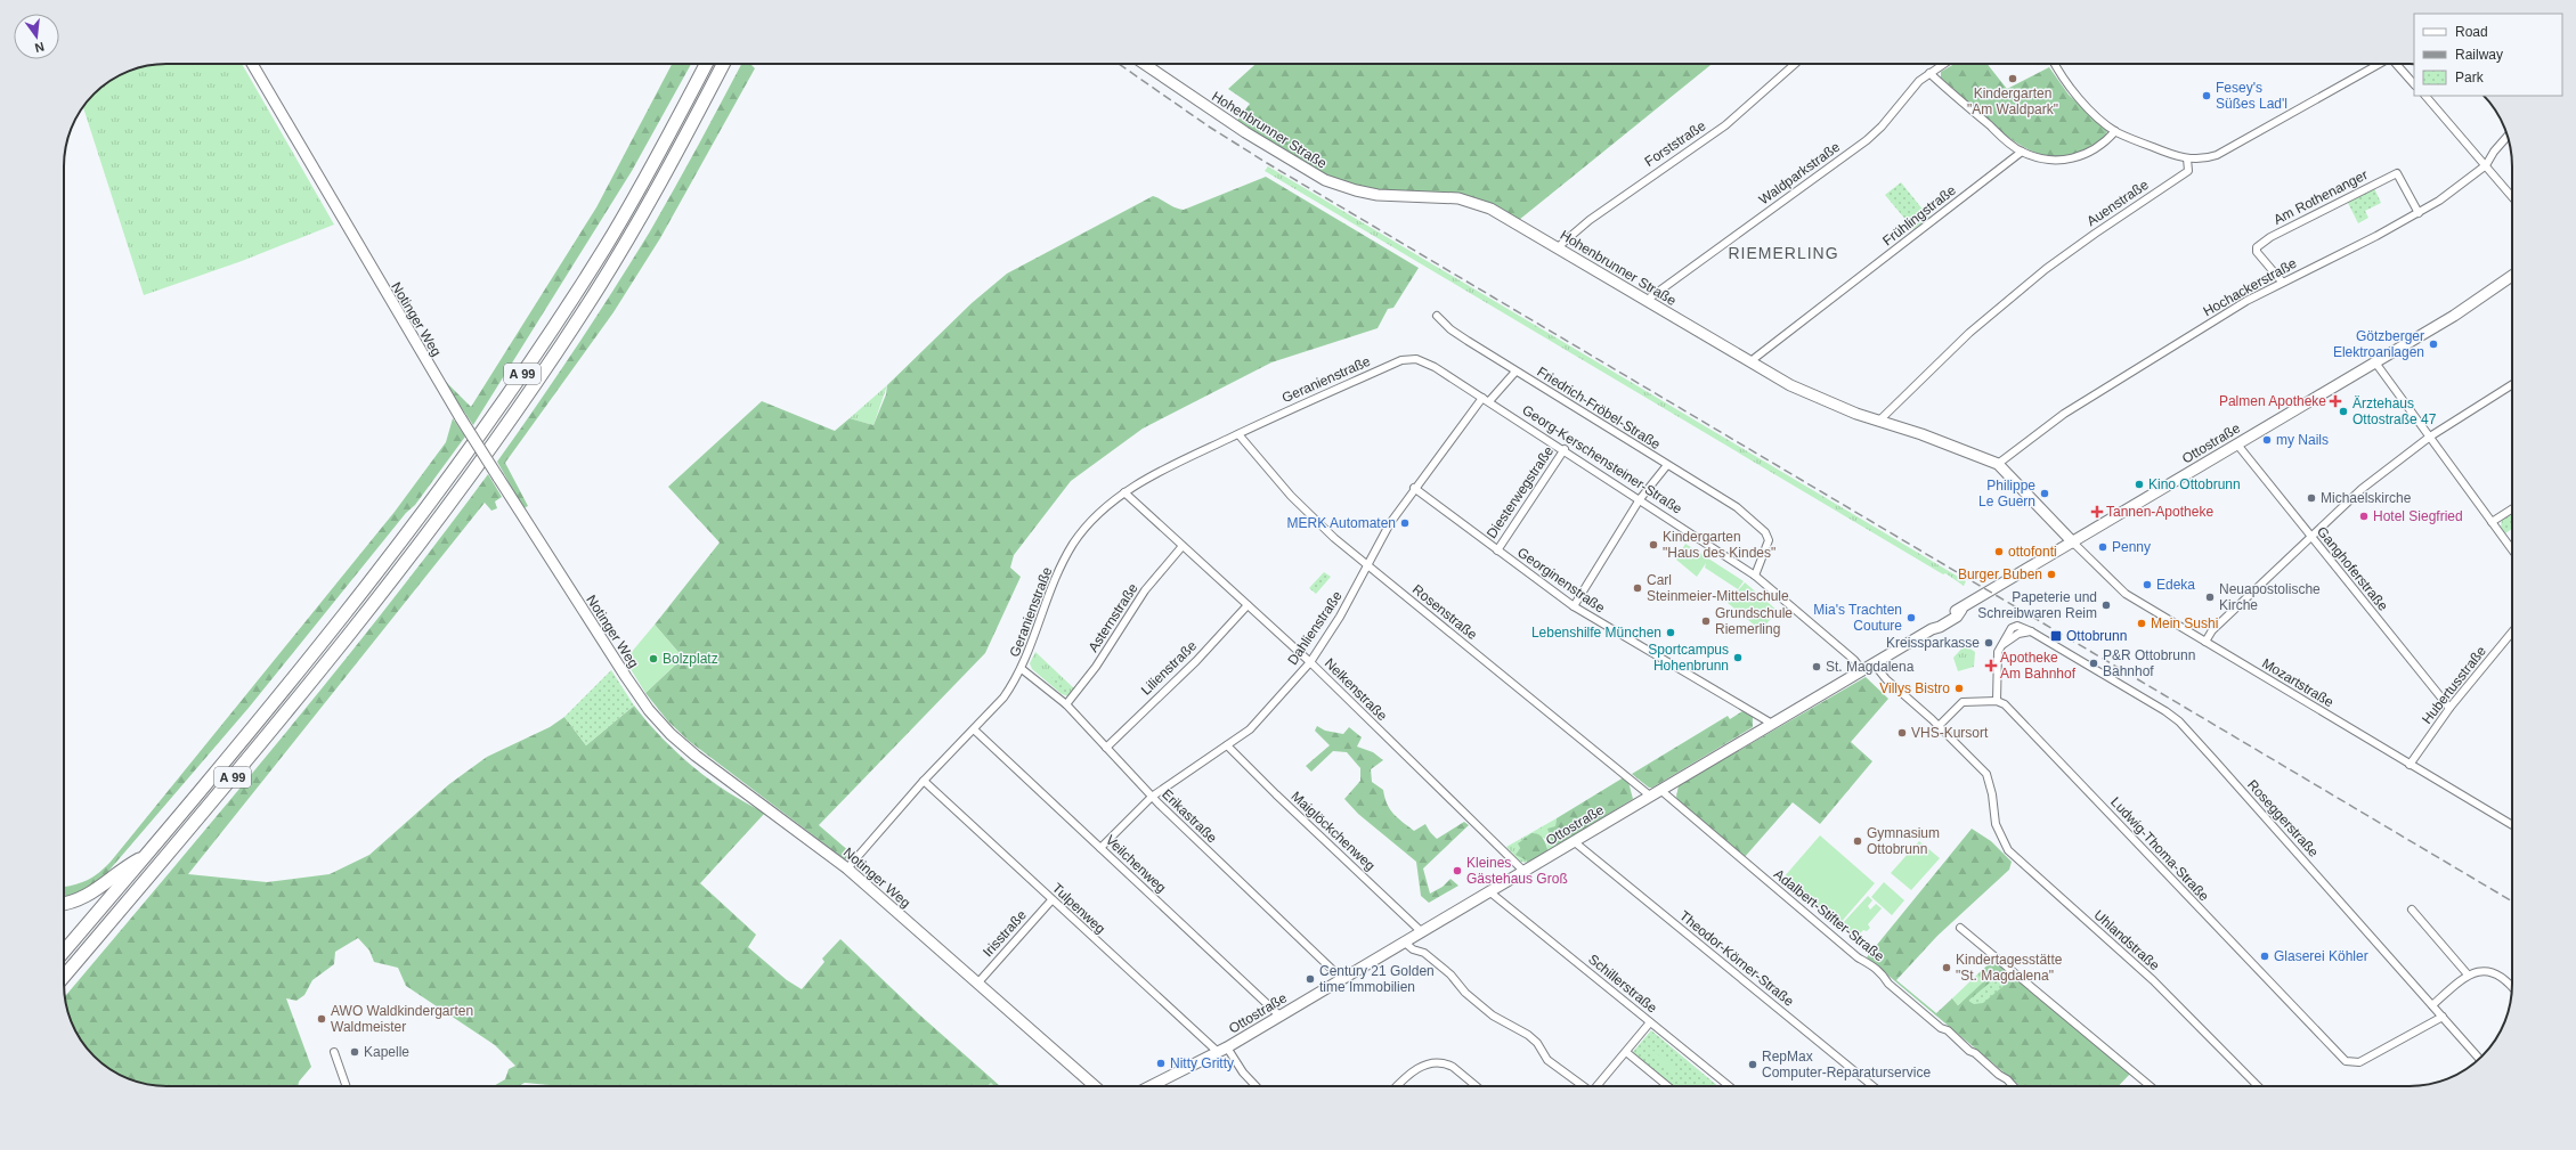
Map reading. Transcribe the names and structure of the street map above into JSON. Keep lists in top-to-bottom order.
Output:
{
  "streets": {
    "highway": ["A 99"],
    "street": [
      "Hohenbrunner Straße",
      "Forststraße",
      "Waldparkstraße",
      "Am Rothenanger",
      "Auenstraße",
      "Frühlingstraße",
      "Hochackerstraße",
      "Notinger Weg",
      "Geranienstraße",
      "Friedrich-Fröbel-Straße",
      "Ottostraße",
      "Georg-Kerschensteiner-Straße",
      "Diesterwegstraße",
      "Ganghoferstraße",
      "Georginenstraße",
      "Rosenstraße",
      "Asternstraße",
      "Dahlienstraße",
      "Lilienstraße",
      "Mozartstraße",
      "Hubertusstraße",
      "Nelkenstraße",
      "Erikastraße",
      "Roseggerstraße",
      "Maiglöckchenweg",
      "Ludwig-Thoma-Straße",
      "Veilchenweg",
      "Tulpenweg",
      "Adalbert-Stifter-Straße",
      "Irisstraße",
      "Uhlandstraße",
      "Theodor-Körner-Straße",
      "Schillerstraße"
    ]
  },
  "crossings": [
    ["Hohenbrunner Straße", "Forststraße"],
    ["Hohenbrunner Straße", "Waldparkstraße"],
    ["Hohenbrunner Straße", "Auenstraße"],
    ["Hohenbrunner Straße", "Frühlingstraße"],
    ["Hohenbrunner Straße", "Hochackerstraße"],
    ["Hohenbrunner Straße", "Ottostraße"],
    ["Hohenbrunner Straße", "Mozartstraße"],
    ["Am Rothenanger", "Hochackerstraße"],
    ["Notinger Weg", "Geranienstraße"],
    ["Notinger Weg", "Irisstraße"],
    ["Geranienstraße", "Georg-Kerschensteiner-Straße"],
    ["Geranienstraße", "Rosenstraße"],
    ["Geranienstraße", "Nelkenstraße"],
    ["Geranienstraße", "Erikastraße"],
    ["Geranienstraße", "Veilchenweg"],
    ["Geranienstraße", "Tulpenweg"],
    ["Friedrich-Fröbel-Straße", "Georg-Kerschensteiner-Straße"],
    ["Friedrich-Fröbel-Straße", "Georginenstraße"],
    ["Ottostraße", "Georg-Kerschensteiner-Straße"],
    ["Ottostraße", "Ganghoferstraße"],
    ["Ottostraße", "Georginenstraße"],
    ["Ottostraße", "Rosenstraße"],
    ["Ottostraße", "Mozartstraße"],
    ["Ottostraße", "Nelkenstraße"],
    ["Ottostraße", "Erikastraße"],
    ["Ottostraße", "Maiglöckchenweg"],
    ["Ottostraße", "Veilchenweg"],
    ["Ottostraße", "Tulpenweg"],
    ["Ottostraße", "Adalbert-Stifter-Straße"],
    ["Ottostraße", "Uhlandstraße"],
    ["Ottostraße", "Theodor-Körner-Straße"],
    ["Ottostraße", "Schillerstraße"],
    ["Georg-Kerschensteiner-Straße", "Diesterwegstraße"],
    ["Georg-Kerschensteiner-Straße", "Dahlienstraße"],
    ["Diesterwegstraße", "Georginenstraße"],
    ["Ganghoferstraße", "Hubertusstraße"],
    ["Georginenstraße", "Dahlienstraße"],
    ["Rosenstraße", "Dahlienstraße"],
    ["Asternstraße", "Nelkenstraße"],
    ["Asternstraße", "Erikastraße"],
    ["Dahlienstraße", "Nelkenstraße"],
    ["Dahlienstraße", "Erikastraße"],
    ["Dahlienstraße", "Maiglöckchenweg"],
    ["Dahlienstraße", "Veilchenweg"],
    ["Lilienstraße", "Nelkenstraße"],
    ["Lilienstraße", "Erikastraße"],
    ["Mozartstraße", "Hubertusstraße"],
    ["Roseggerstraße", "Ludwig-Thoma-Straße"],
    ["Tulpenweg", "Irisstraße"]
  ],
  "districts": ["RIEMERLING"],
  "places": {
    "other": [
      "Kindergarten \"Am Waldpark\"",
      "Fesey's Süßes Lad'l",
      "Götzberger Elektroanlagen",
      "Ärztehaus Ottostraße 47",
      "my Nails",
      "Kino Ottobrunn",
      "Philippe Le Guern",
      "Michaelskirche",
      "Hotel Siegfried",
      "MERK Automaten",
      "Kindergarten \"Haus des Kindes\"",
      "Penny",
      "ottofonti",
      "Burger Buben",
      "Edeka",
      "Carl Steinmeier-Mittelschule",
      "Neuapostolische Kirche",
      "Papeterie und Schreibwaren Reim",
      "Mia's Trachten Couture",
      "Grundschule Riemerling",
      "Mein Sushi",
      "Lebenshilfe München",
      "Kreissparkasse",
      "Sportcampus Hohenbrunn",
      "Bolzplatz",
      "P&R Ottobrunn Bahnhof",
      "St. Magdalena",
      "Villys Bistro",
      "VHS-Kursort",
      "Gymnasium Ottobrunn",
      "Kleines Gästehaus Groß",
      "Glaserei Köhler",
      "Kindertagesstätte \"St. Magdalena\"",
      "Century 21 Golden time Immobilien",
      "AWO Waldkindergarten Waldmeister",
      "Kapelle",
      "Nitty Gritty",
      "RepMax Computer-Reparaturservice"
    ],
    "health": ["Palmen Apotheke", "Tannen-Apotheke", "Apotheke Am Bahnhof"],
    "transit": ["Ottobrunn"]
  },
  "legend": ["Road", "Railway", "Park"],
  "north": "bottom"
}
